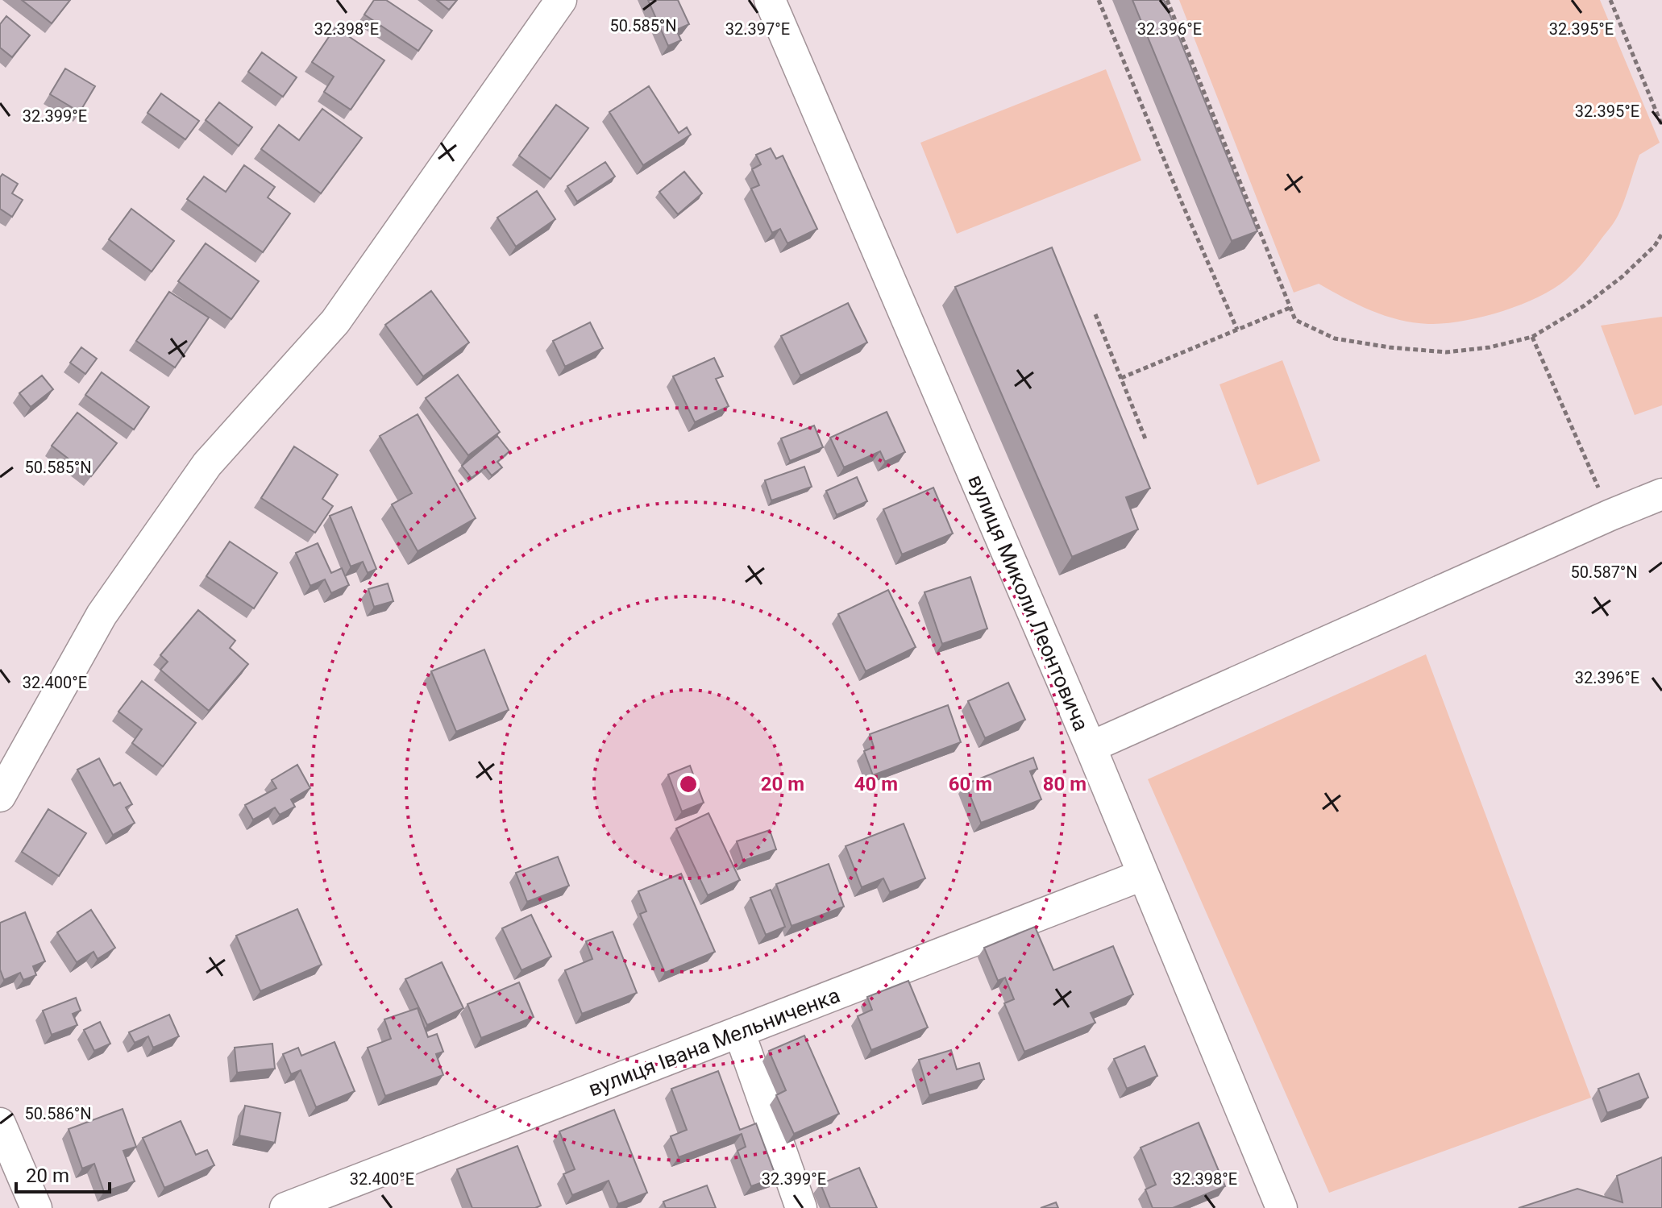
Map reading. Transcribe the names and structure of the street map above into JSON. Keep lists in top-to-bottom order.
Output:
{
  "streets": {
    "street": ["вулиця Миколи Леонтовича", "вулиця Івана Мельниченка"]
  },
  "crossings": [
    ["вулиця Миколи Леонтовича", "вулиця Івана Мельниченка"]
  ],
  "scale_bar": "20 m",
  "coordinates": [
    "50.585°N",
    "32.398°E",
    "32.397°E",
    "32.396°E",
    "32.395°E",
    "32.399°E",
    "50.587°N",
    "32.400°E",
    "50.586°N"
  ],
  "rings": [
    "20 m",
    "40 m",
    "60 m",
    "80 m"
  ]
}
